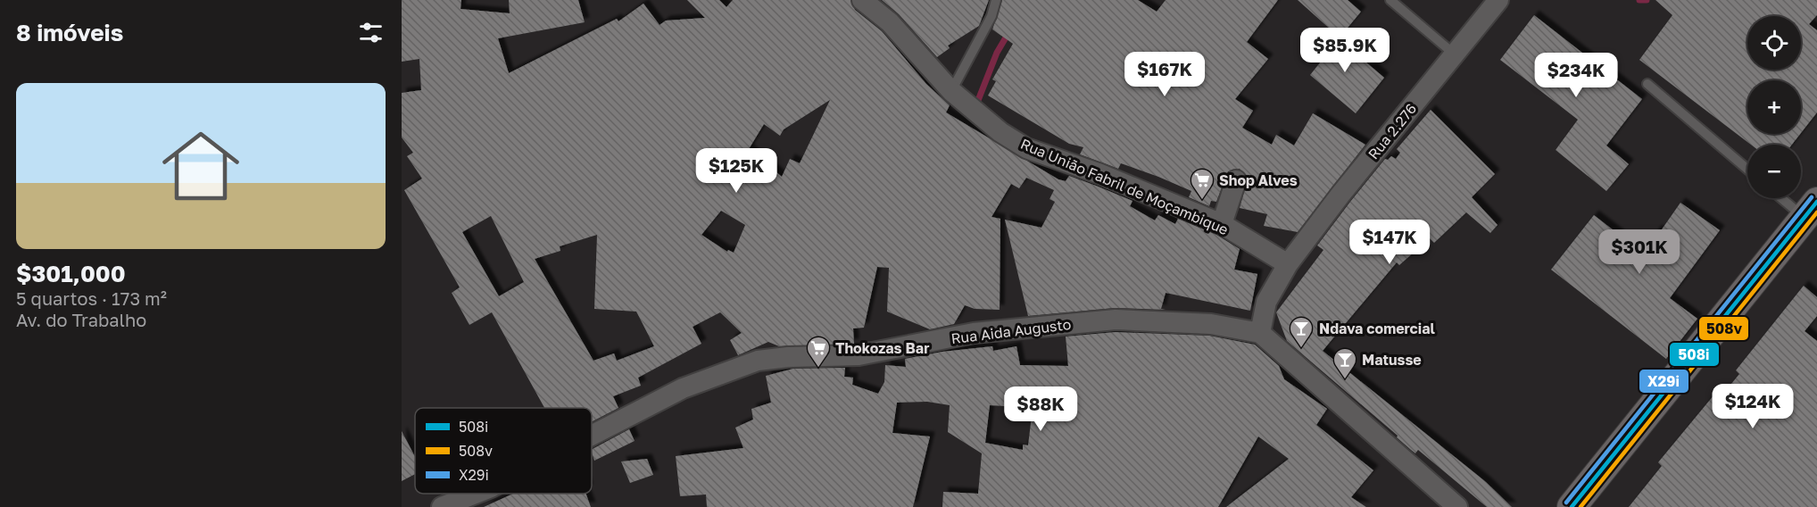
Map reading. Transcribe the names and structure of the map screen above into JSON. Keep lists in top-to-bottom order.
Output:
{
  "streets": {
    "street": ["Rua 2.276", "Rua União Fabril de Moçambique", "Rua Aida Augusto"]
  },
  "crossings": [
    ["Rua 2.276", "Rua União Fabril de Moçambique"]
  ],
  "places": {
    "supermarket": ["Shop Alves", "Thokozas Bar"],
    "bar": ["Ndava comercial", "Matusse"]
  },
  "lines": ["transit line X29i", "transit line 508i", "transit line 508v"],
  "legend": ["508i", "508v", "X29i"],
  "page": {
    "heading": "8 imóveis",
    "map_buttons": ["+", "−"],
    "price": [
      "$85.9K",
      "$167K",
      "$234K",
      "$125K",
      "$147K",
      "$301K",
      "$124K",
      "$88K"
    ],
    "list": [
      {
        "name": "$301,000",
        "note": "5 quartos · 173 m² · Av. do Trabalho"
      }
    ]
  }
}
